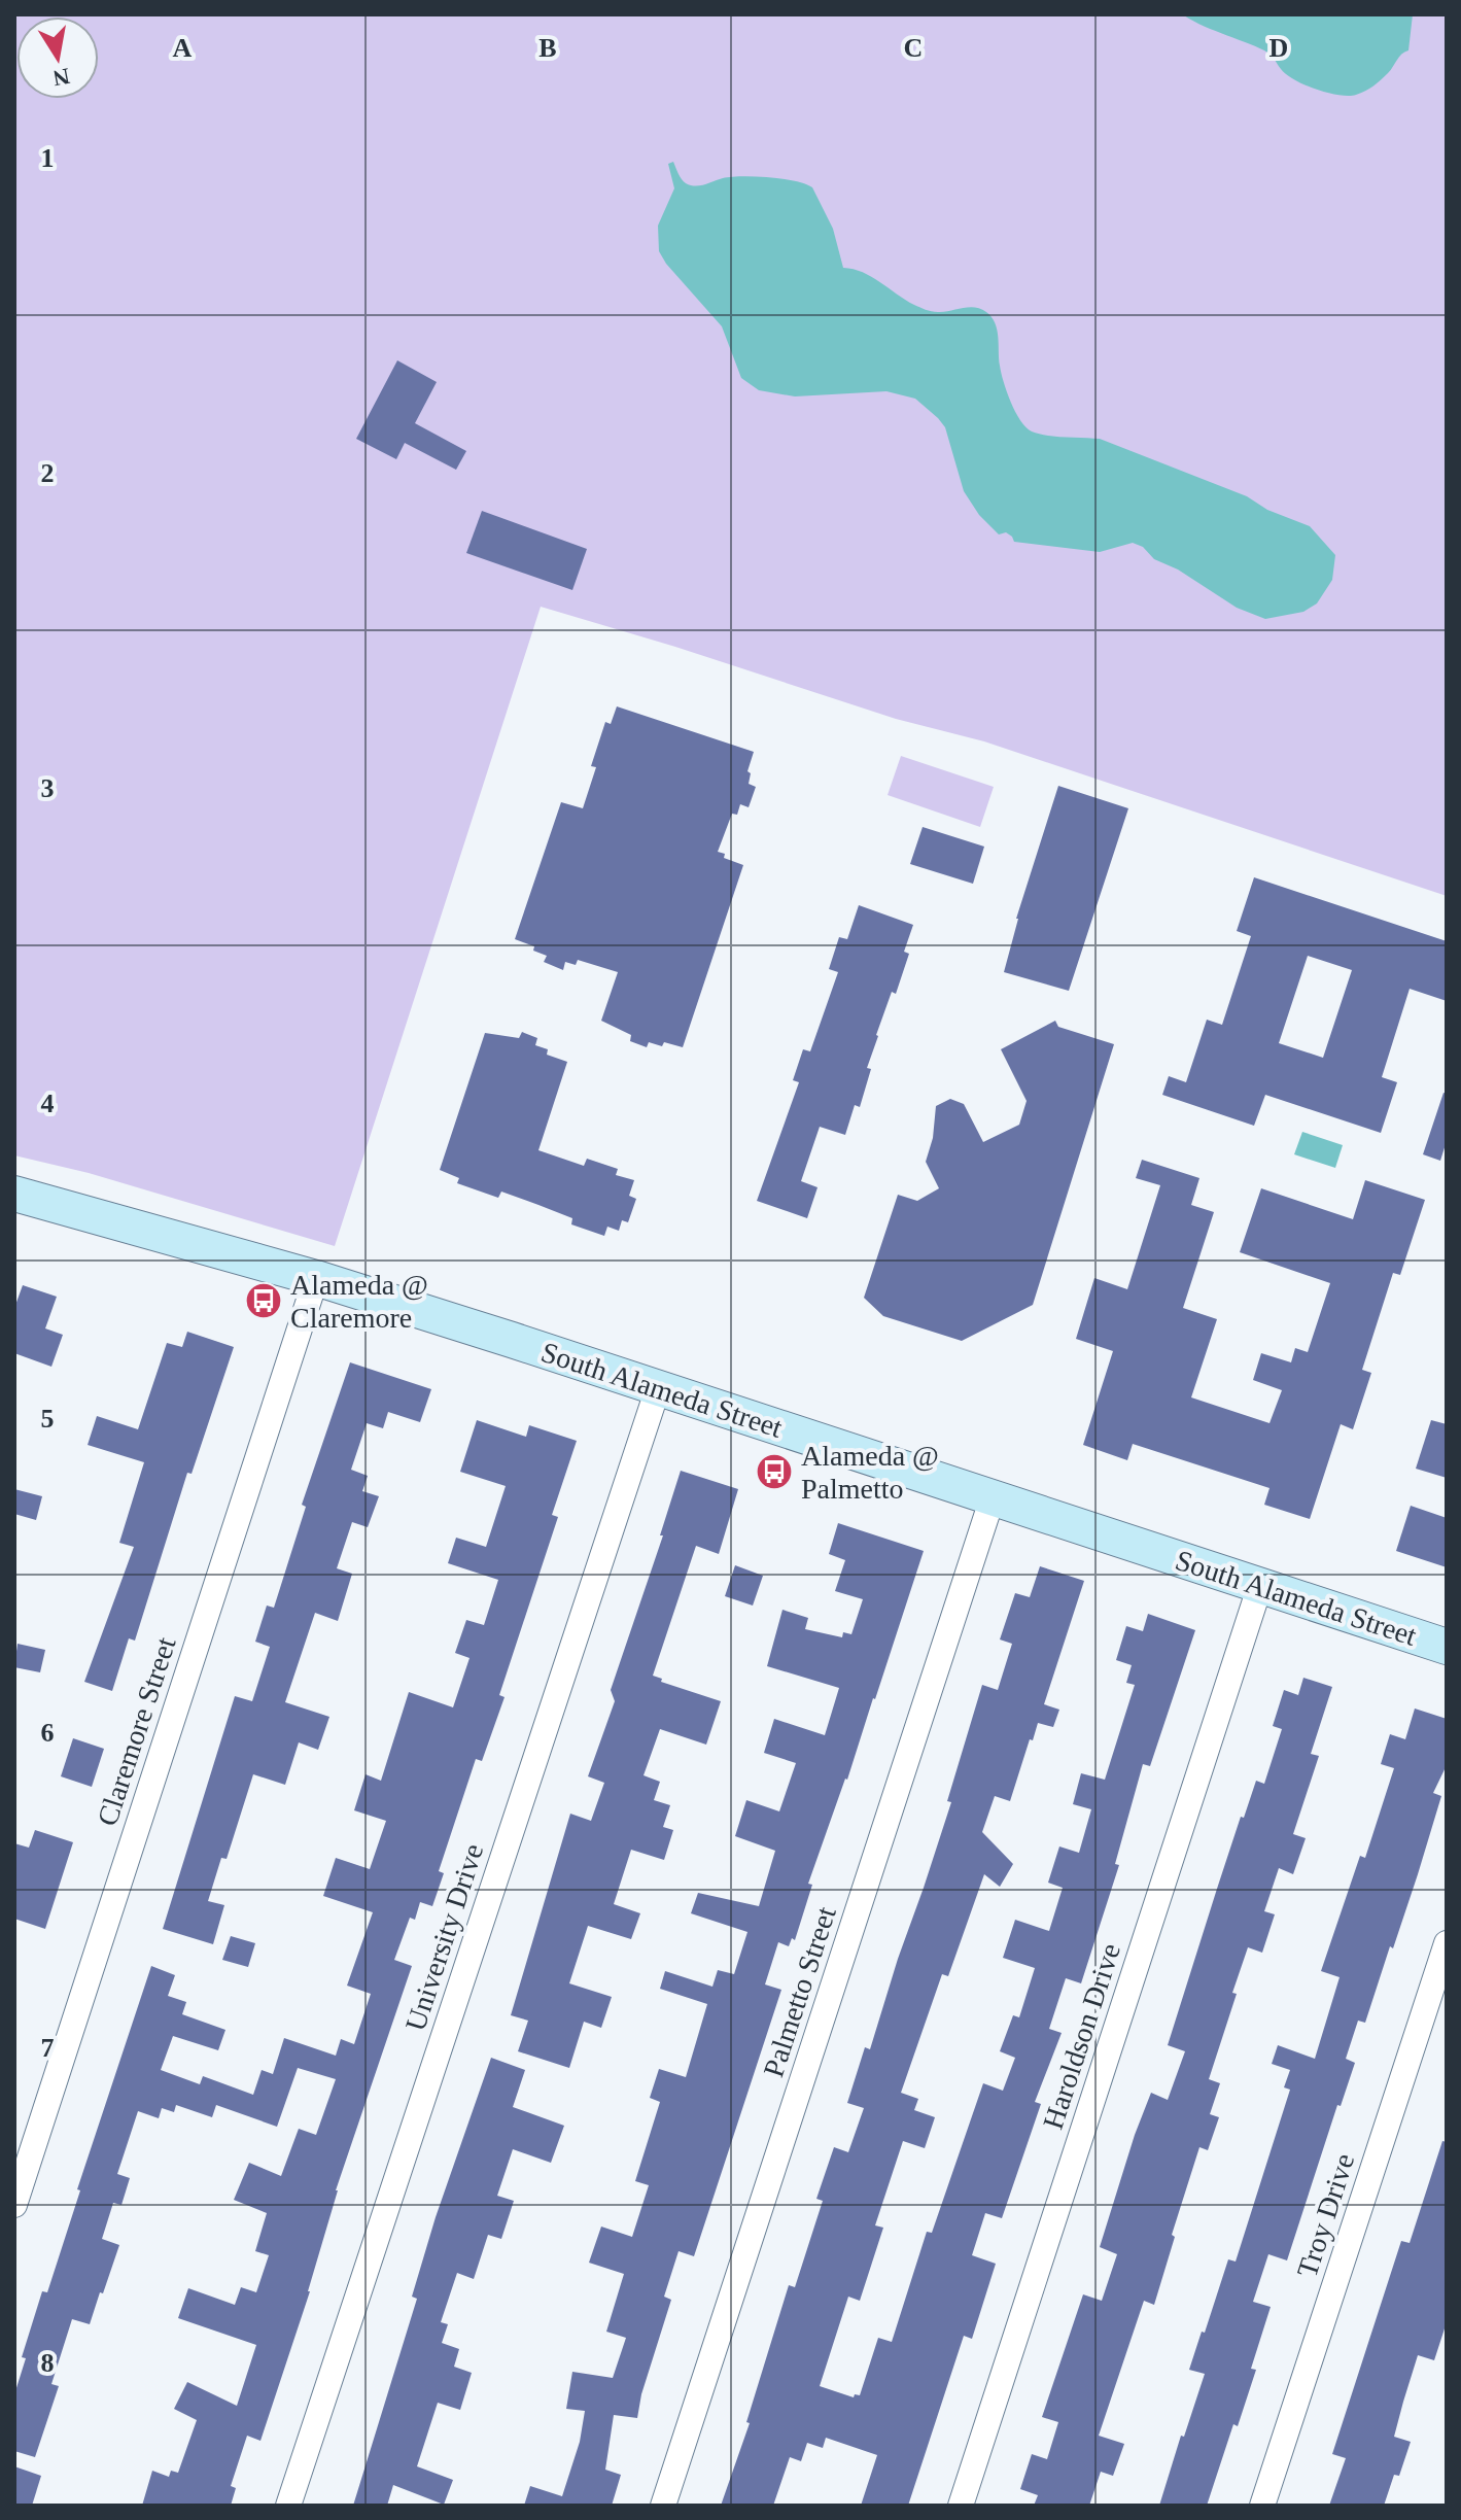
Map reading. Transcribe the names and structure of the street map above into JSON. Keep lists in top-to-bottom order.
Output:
{
  "streets": {
    "main road": ["South Alameda Street"],
    "street": [
      "Claremore Street",
      "University Drive",
      "Palmetto Street",
      "Haroldson Drive",
      "Troy Drive"
    ]
  },
  "crossings": [
    ["South Alameda Street", "Claremore Street"],
    ["South Alameda Street", "University Drive"],
    ["South Alameda Street", "Palmetto Street"],
    ["South Alameda Street", "Haroldson Drive"]
  ],
  "places": {
    "bus stop": ["Alameda @ Claremore", "Alameda @ Palmetto"]
  },
  "north": "bottom",
  "grid": {
    "columns": [
      "A",
      "B",
      "C",
      "D"
    ],
    "rows": [
      "1",
      "2",
      "3",
      "4",
      "5",
      "6",
      "7",
      "8"
    ]
  }
}
